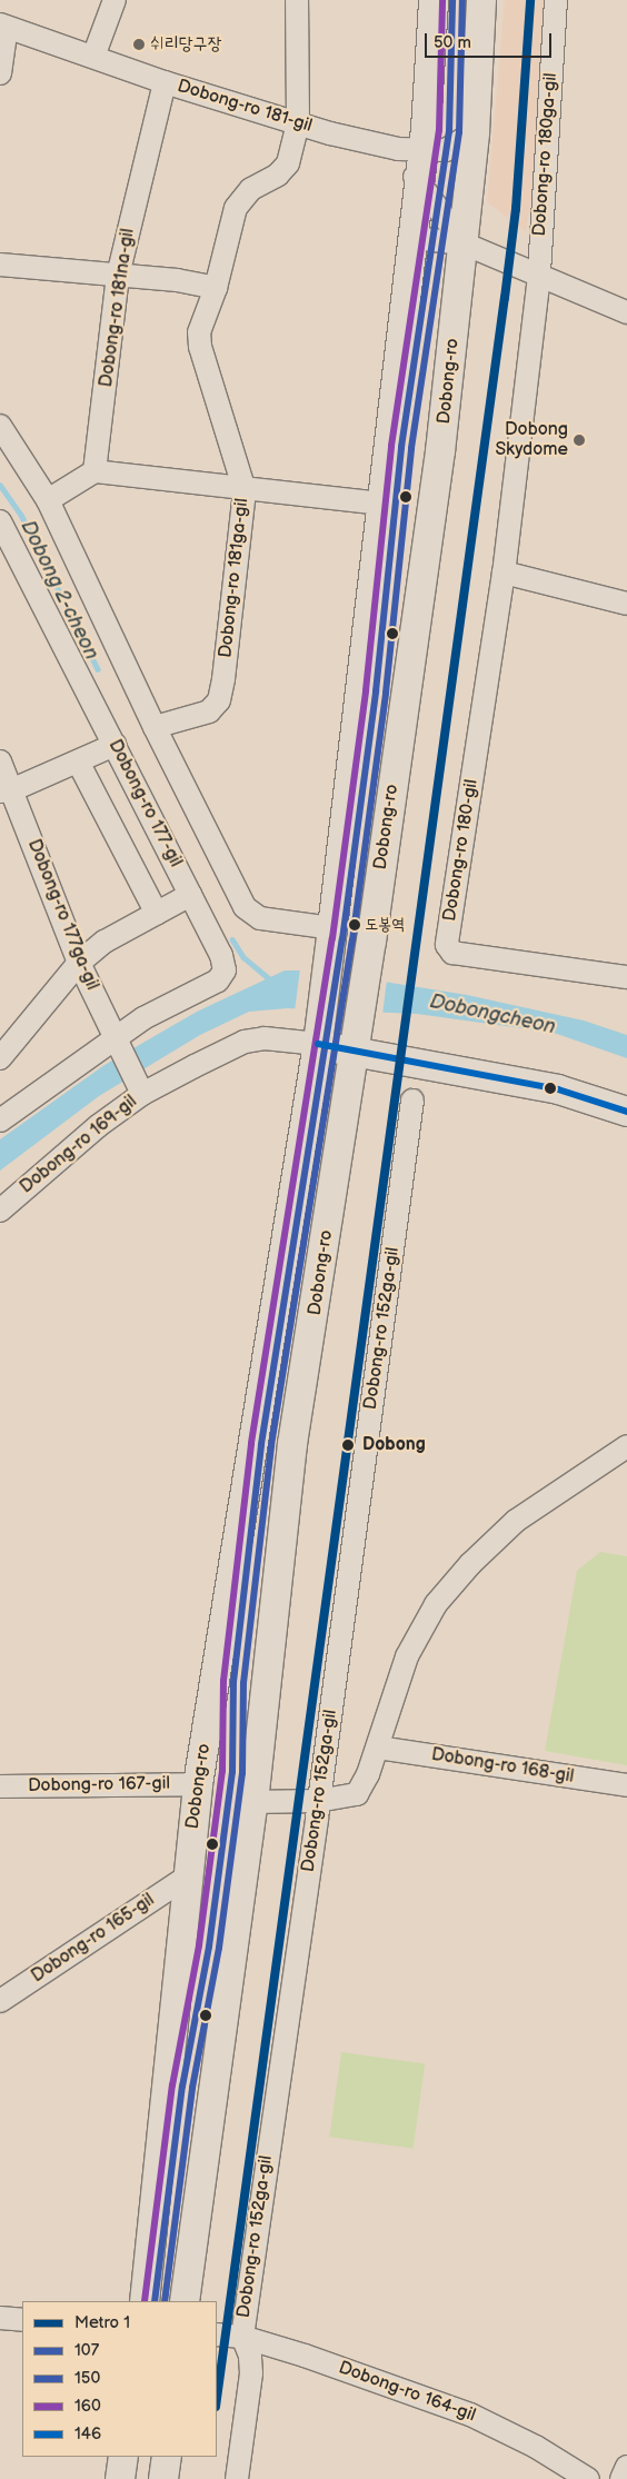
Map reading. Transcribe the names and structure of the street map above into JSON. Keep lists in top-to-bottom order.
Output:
{
  "streets": {
    "main road": ["Dobong-ro"],
    "street": [
      "Dobong-ro 181-gil",
      "Dobong-ro 180ga-gil",
      "Dobong-ro 181na-gil",
      "Dobong-ro 181ga-gil",
      "Dobong-ro 177-gil",
      "Dobong-ro 180-gil",
      "Dobong-ro 177ga-gil",
      "Dobong-ro 169-gil",
      "Dobong-ro 152ga-gil",
      "Dobong-ro 168-gil",
      "Dobong-ro 167-gil",
      "Dobong-ro 165-gil",
      "Dobong-ro 164-gil"
    ]
  },
  "crossings": [
    ["Dobong-ro 181-gil", "Dobong-ro 181na-gil"],
    ["Dobong-ro 181-gil", "Dobong-ro"],
    ["Dobong-ro 181-gil", "Dobong-ro 181ga-gil"],
    ["Dobong-ro 180ga-gil", "Dobong-ro 180-gil"],
    ["Dobong-ro", "Dobong-ro 169-gil"],
    ["Dobong-ro", "Dobong-ro 167-gil"],
    ["Dobong-ro", "Dobong-ro 165-gil"],
    ["Dobong-ro 177-gil", "Dobong-ro 177ga-gil"],
    ["Dobong-ro 177ga-gil", "Dobong-ro 169-gil"],
    ["Dobong-ro 152ga-gil", "Dobong-ro 164-gil"]
  ],
  "water": ["Dobong 2-cheon", "Dobongcheon"],
  "places": [
    "쉬리당구장",
    "Dobong Skydome",
    "도봉역",
    "Dobong"
  ],
  "lines": [
    "metro line 1",
    "transit line 107",
    "transit line 150",
    "transit line 160",
    "transit line 146"
  ],
  "legend": [
    "Metro 1",
    "107",
    "150",
    "160",
    "146"
  ],
  "scale_bar": "50 m"
}
